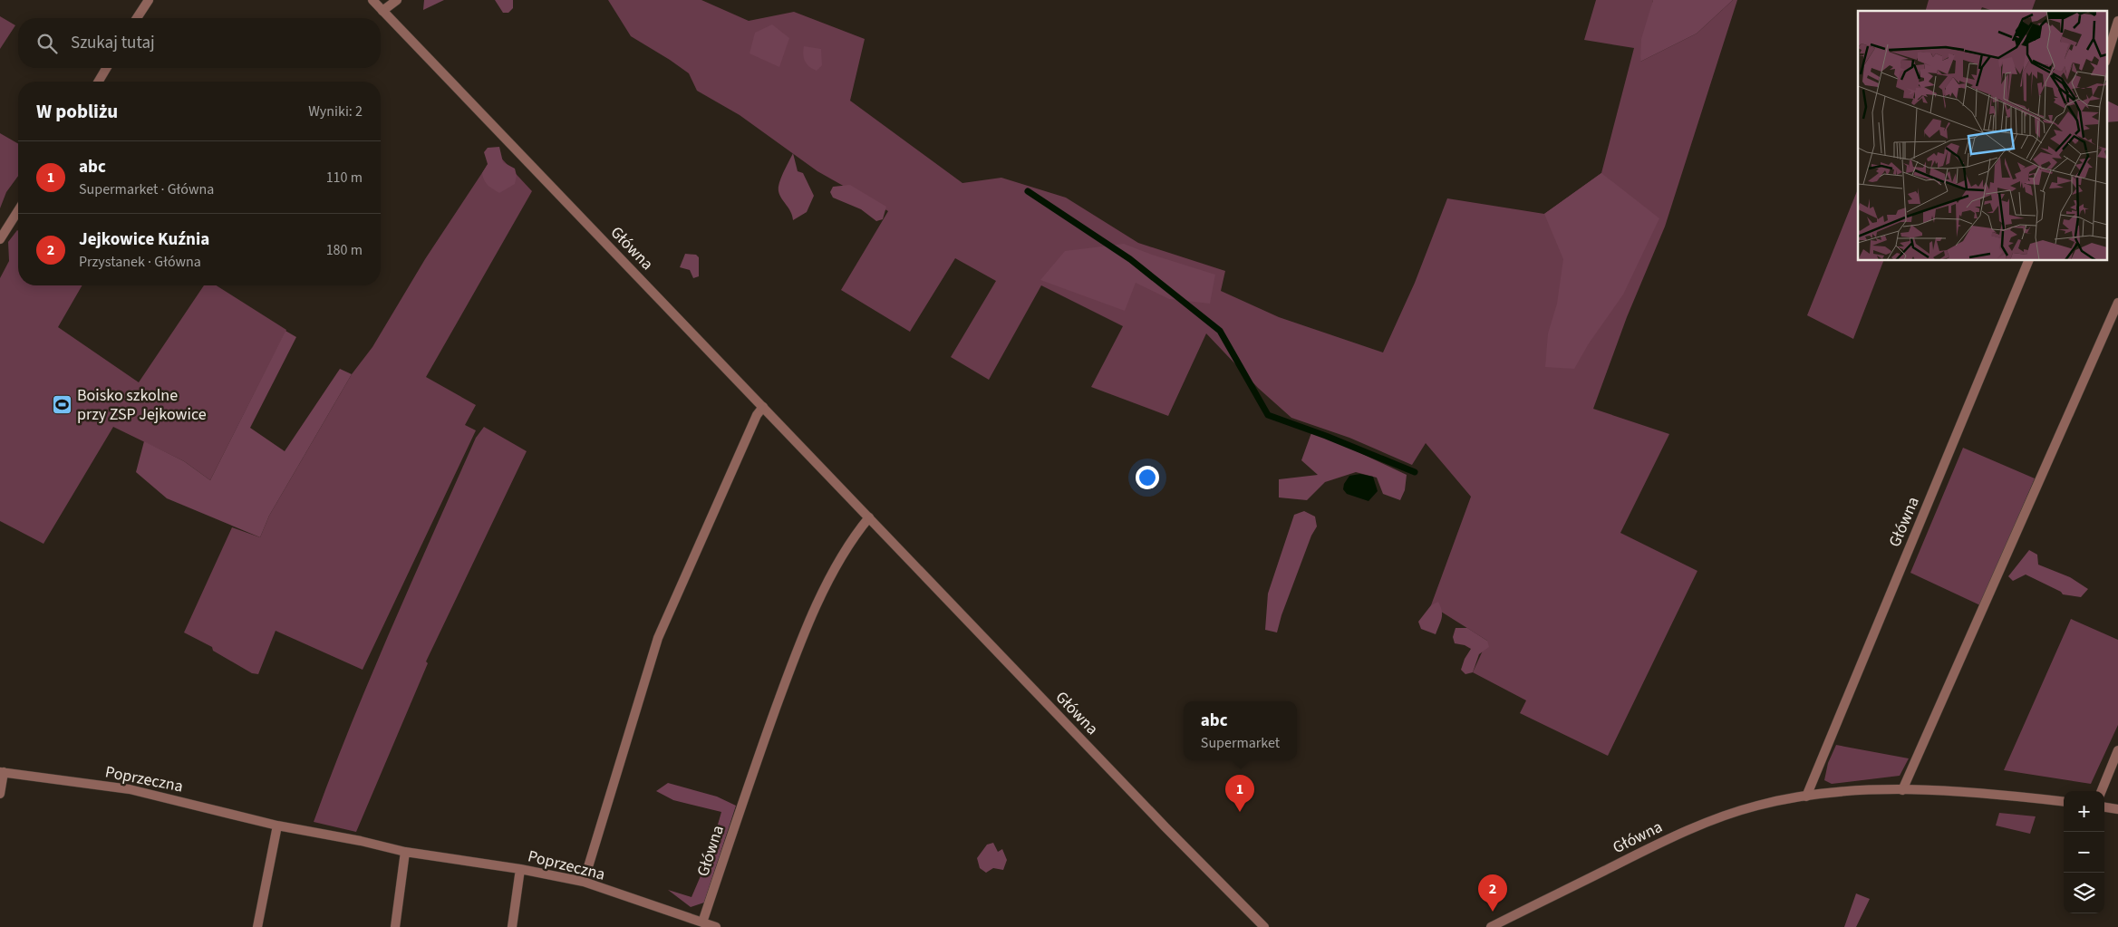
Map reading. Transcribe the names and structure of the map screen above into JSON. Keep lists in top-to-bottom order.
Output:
{
  "streets": {
    "street": ["Główna", "Poprzeczna"]
  },
  "crossings": [
    ["Główna", "Poprzeczna"]
  ],
  "places": {
    "sports": ["Boisko szkolne przy ZSP Jejkowice"]
  },
  "page": {
    "search": "Szukaj tutaj",
    "heading": ["W pobliżu", "Wyniki: 2"],
    "list": [
      {
        "mark": "1",
        "name": "abc",
        "note": "Supermarket · Główna",
        "value": "110 m"
      },
      {
        "mark": "2",
        "name": "Jejkowice Kuźnia",
        "note": "Przystanek · Główna",
        "value": "180 m"
      }
    ],
    "popup": ["abc", "Supermarket"],
    "pins": ["1", "2"],
    "map_buttons": ["+", "−"]
  }
}
